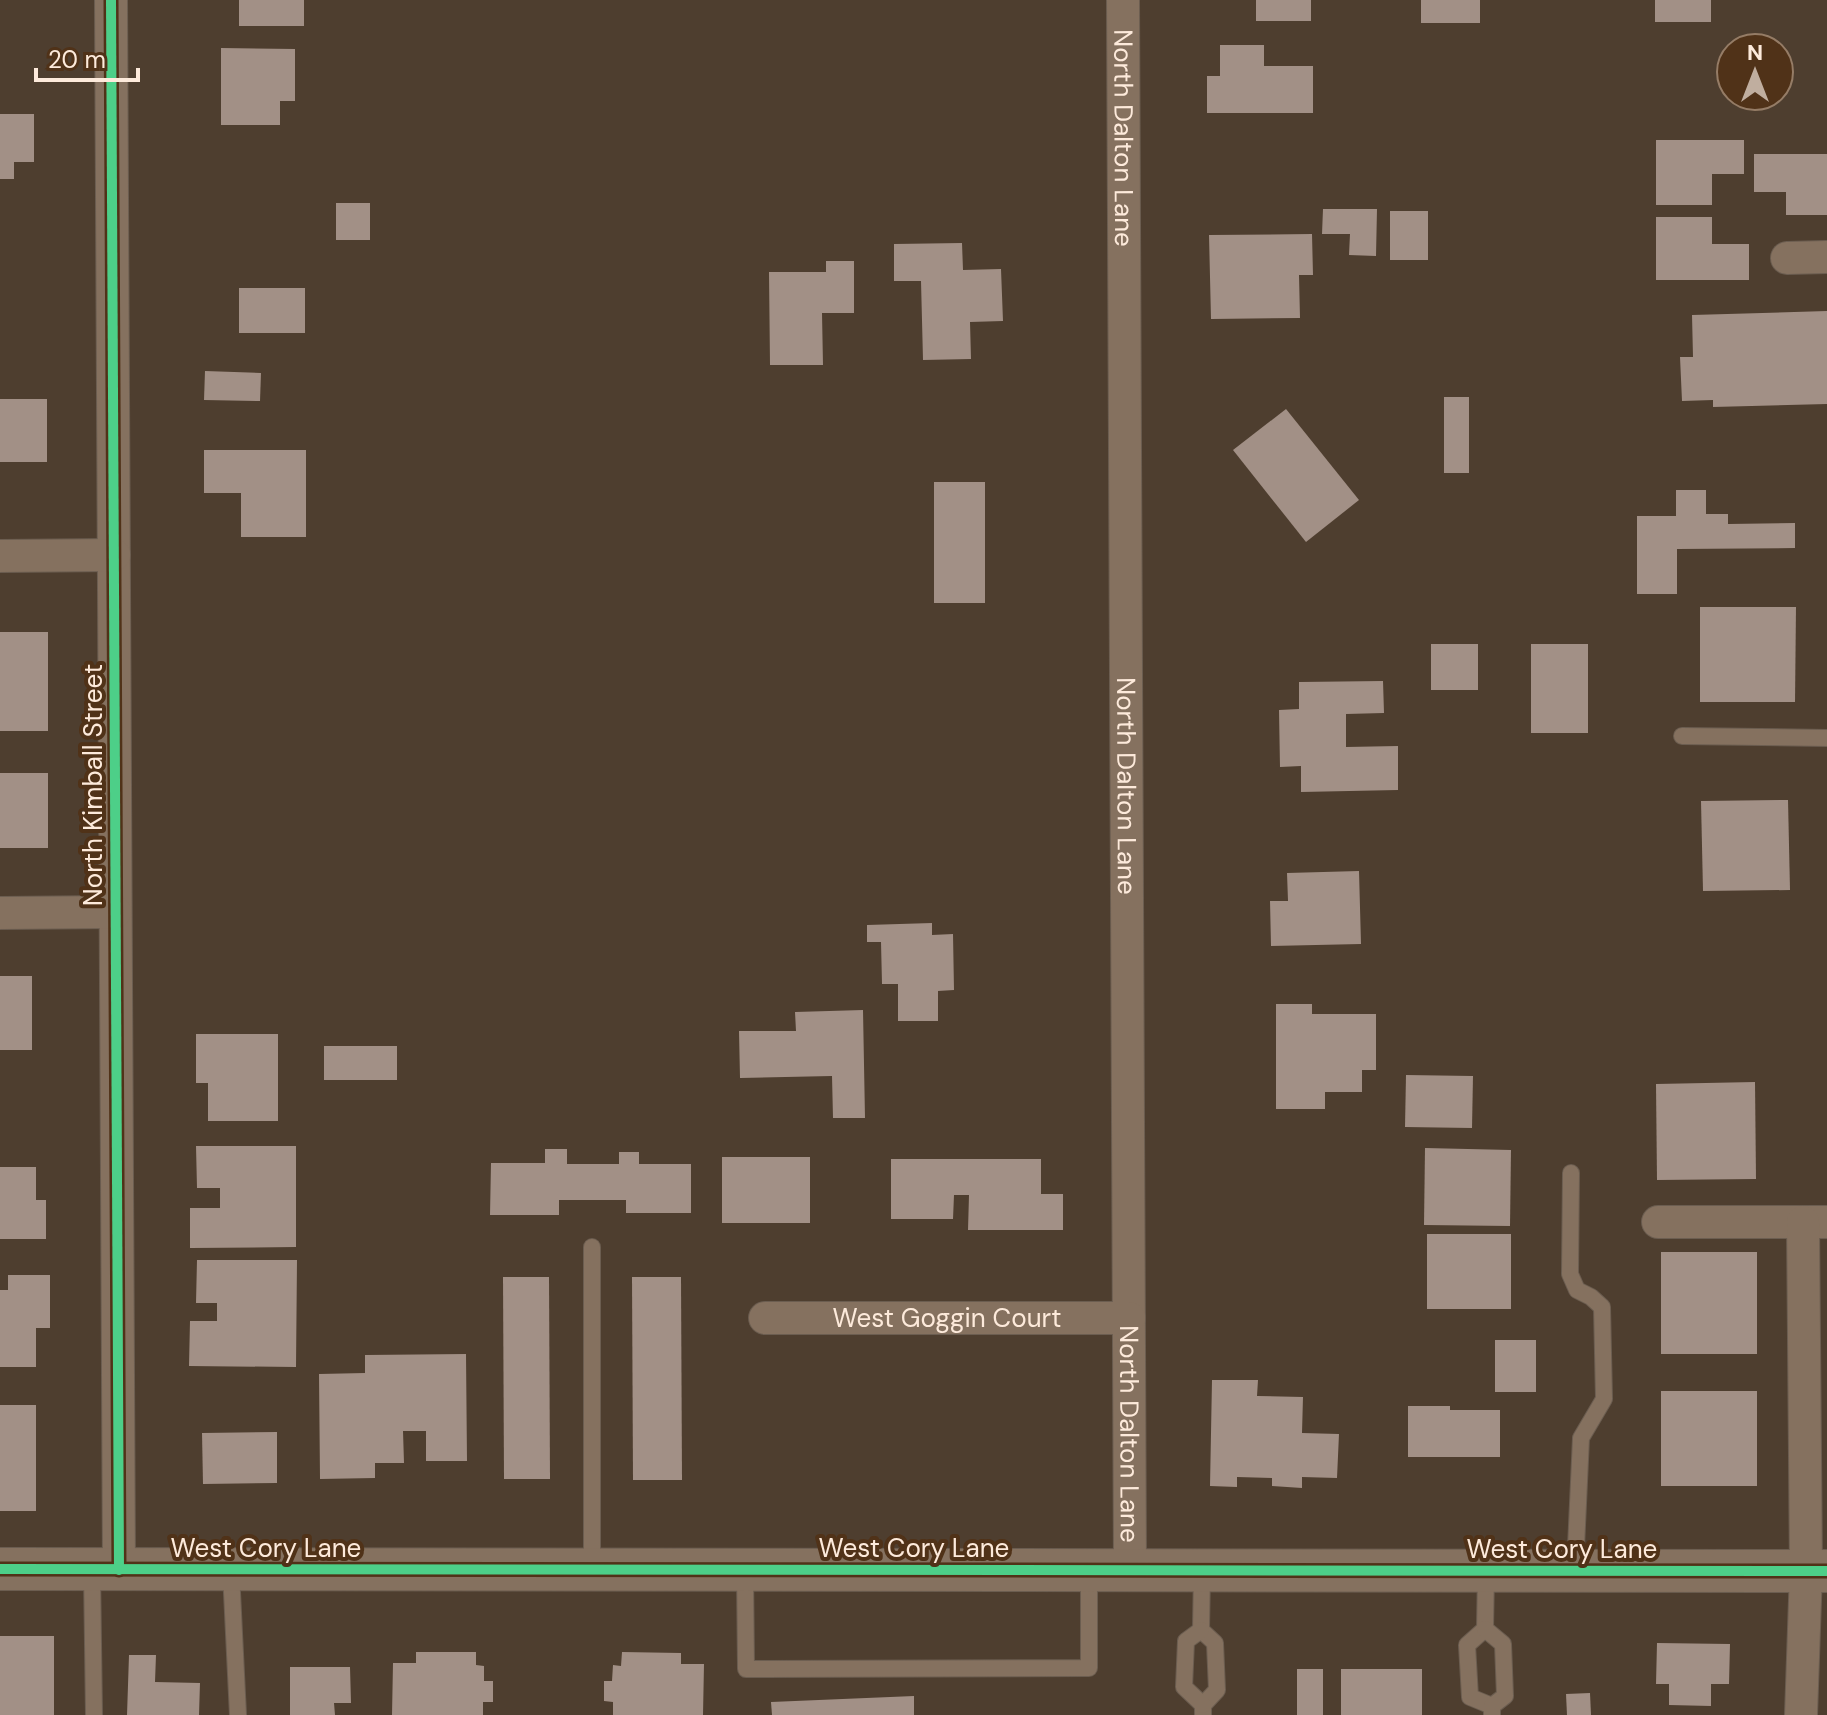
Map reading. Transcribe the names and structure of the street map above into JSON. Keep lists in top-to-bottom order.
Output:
{
  "streets": {
    "street": [
      "North Dalton Lane",
      "North Kimball Street",
      "West Goggin Court",
      "West Cory Lane"
    ]
  },
  "crossings": [
    ["North Dalton Lane", "West Goggin Court"],
    ["North Dalton Lane", "West Cory Lane"],
    ["North Kimball Street", "West Cory Lane"]
  ],
  "scale_bar": "20 m",
  "north": "top"
}
